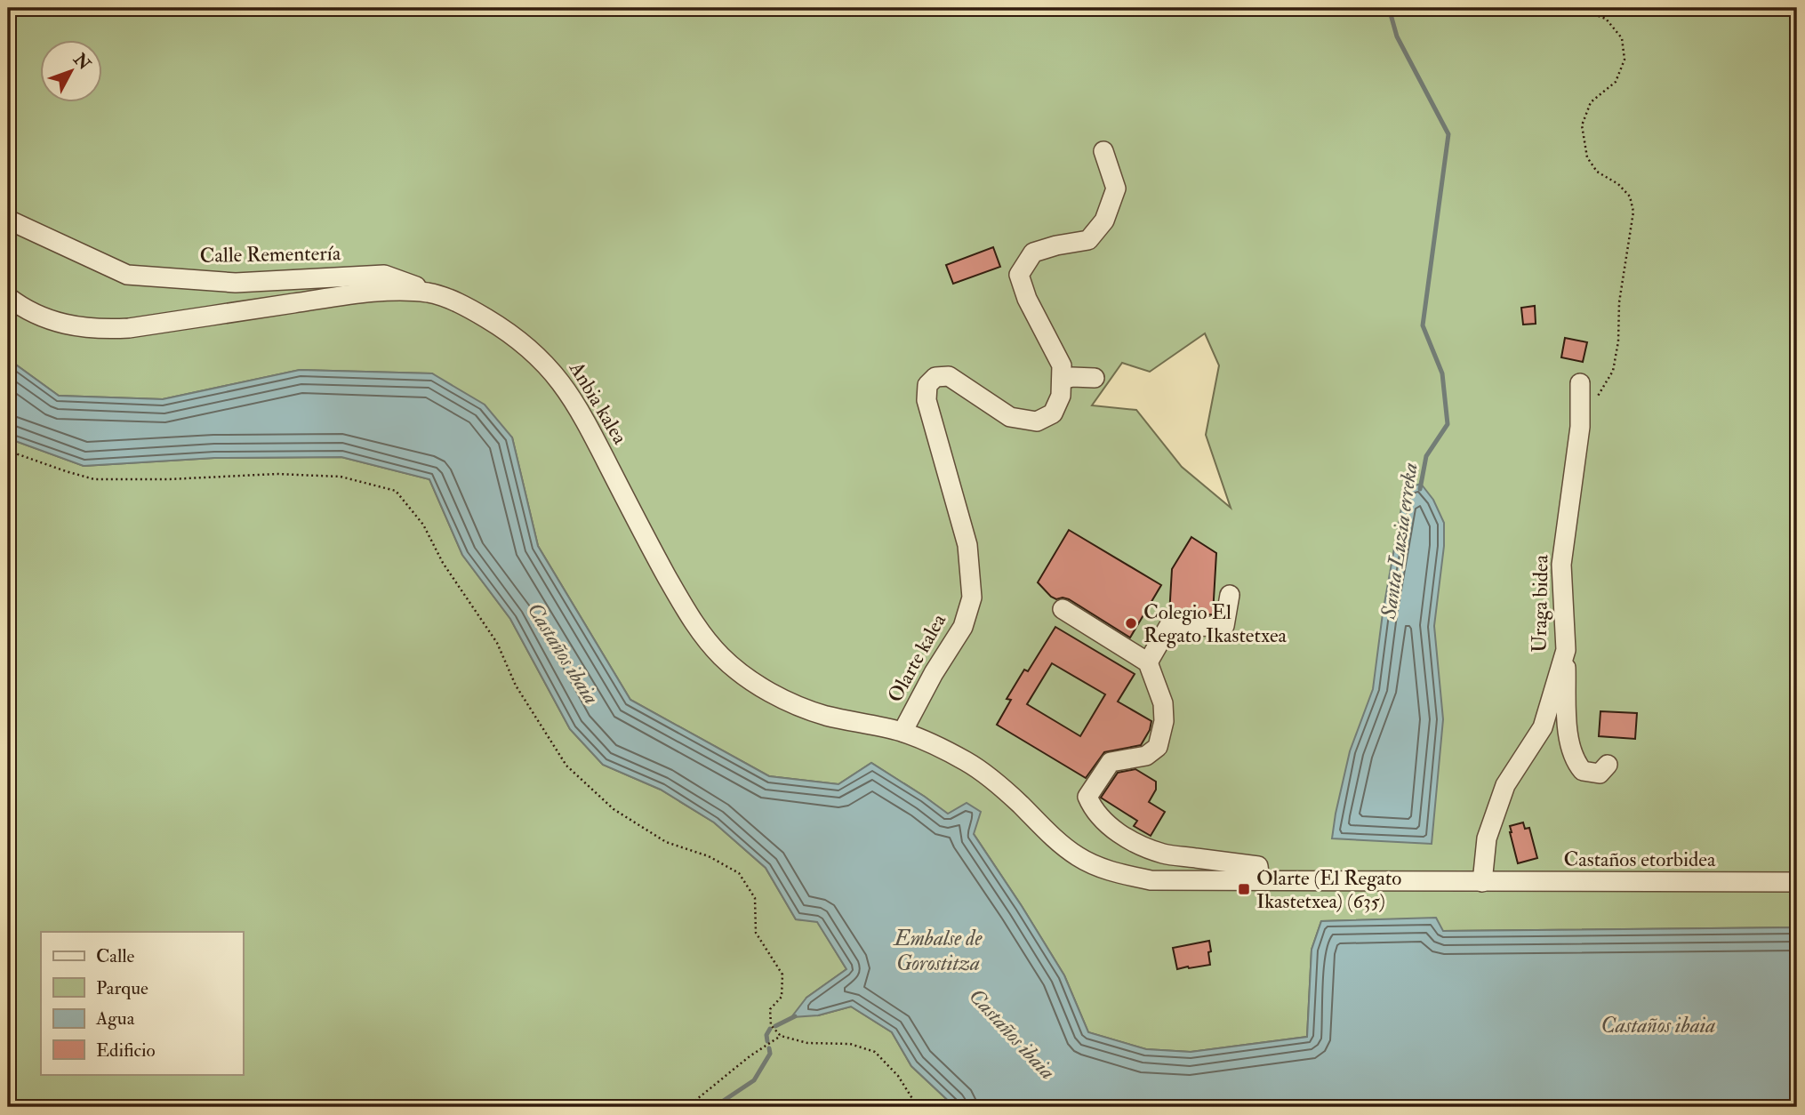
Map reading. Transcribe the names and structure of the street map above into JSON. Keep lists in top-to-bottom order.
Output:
{
  "streets": {
    "street": [
      "Calle Rementería",
      "Anbia kalea",
      "Uraga bidea",
      "Olarte kalea",
      "Castaños etorbidea"
    ]
  },
  "crossings": [
    ["Calle Rementería", "Anbia kalea"],
    ["Anbia kalea", "Olarte kalea"],
    ["Uraga bidea", "Olarte kalea"],
    ["Uraga bidea", "Castaños etorbidea"],
    ["Olarte kalea", "Castaños etorbidea"]
  ],
  "water": ["Santa Luzia erreka", "Castaños ibaia", "Embalse de Gorostitza"],
  "places": {
    "other": ["Colegio El Regato Ikastetxea"],
    "transit": ["Olarte (El Regato Ikastetxea) (635)"]
  },
  "legend": [
    "Calle",
    "Parque",
    "Agua",
    "Edificio"
  ],
  "north": "top right"
}
